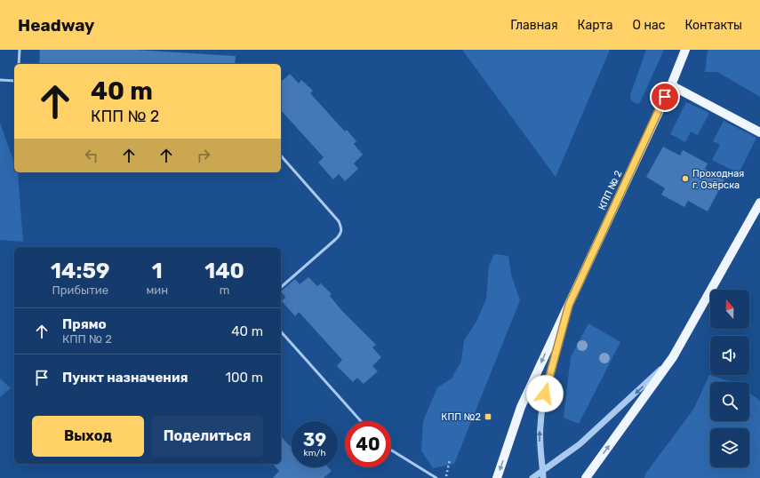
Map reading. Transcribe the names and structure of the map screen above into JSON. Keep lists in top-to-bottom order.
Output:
{
  "streets": {
    "main road": ["КПП № 2"]
  },
  "one_way": ["КПП № 2"],
  "places": {
    "other": ["Проходная г. Озёрска"],
    "transit": ["КПП №2"]
  },
  "north": "top",
  "page": {
    "header": "Headway",
    "nav": [
      "Главная",
      "Карта",
      "О нас",
      "Контакты"
    ],
    "turn": ["40 m", "КПП № 2"],
    "eta": [
      "14:59",
      "Прибытие",
      "1",
      "мин",
      "140",
      "m"
    ],
    "list": [
      {
        "name": "Прямо",
        "note": "КПП № 2",
        "value": "40 m"
      },
      {
        "name": "Пункт назначения",
        "value": "100 m"
      }
    ],
    "buttons": ["Выход", "Поделиться"],
    "speed": "39 km/h",
    "limit": "40"
  }
}
